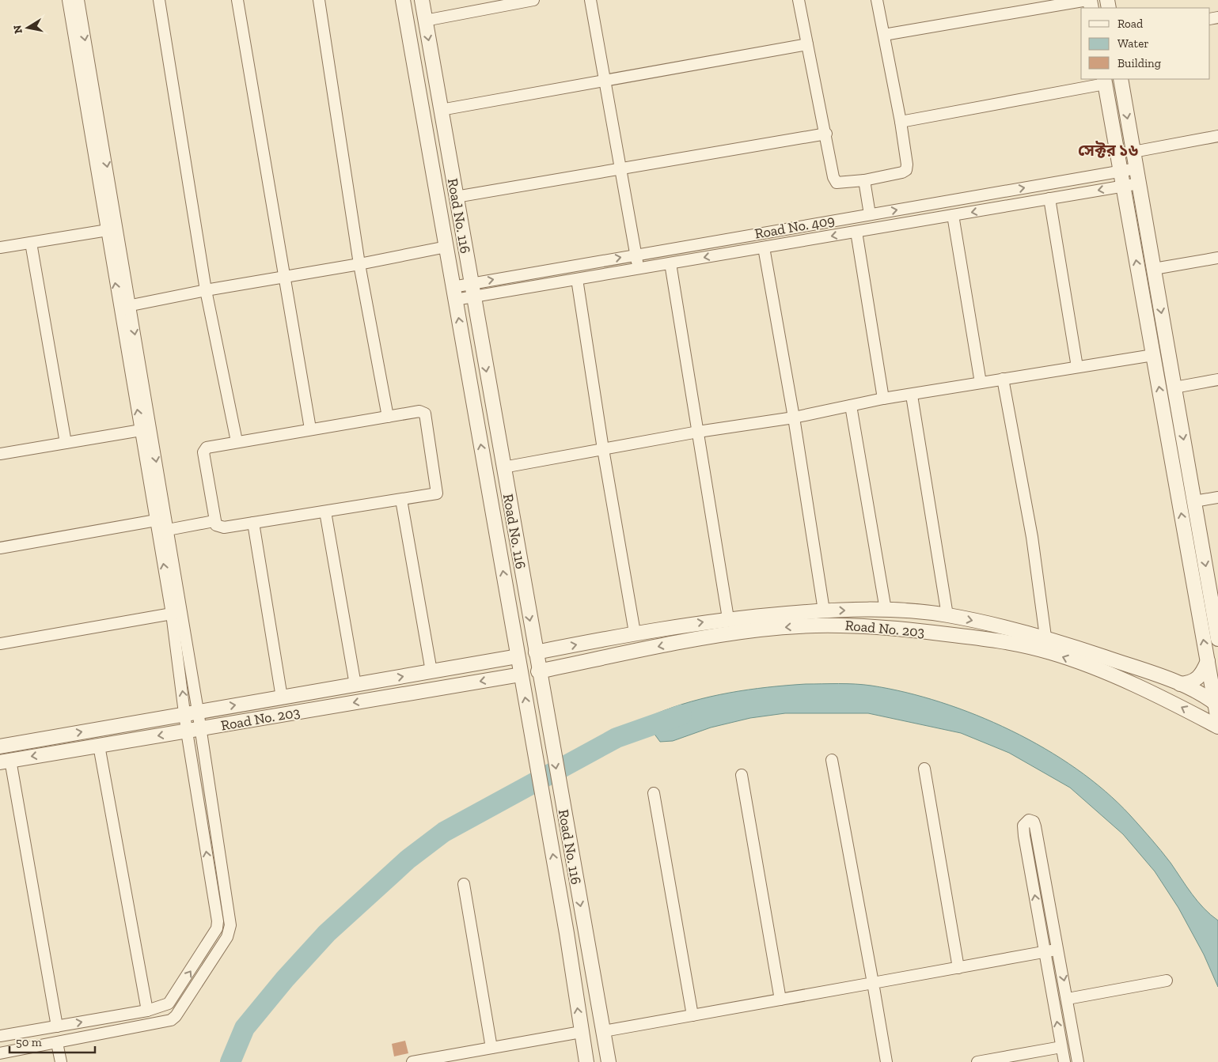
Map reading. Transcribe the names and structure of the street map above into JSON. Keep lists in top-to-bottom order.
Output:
{
  "streets": {
    "street": ["Road No. 116", "Road No. 409", "Road No. 203"]
  },
  "crossings": [
    ["Road No. 116", "Road No. 409"],
    ["Road No. 116", "Road No. 203"]
  ],
  "districts": ["সেক্টর ১৬"],
  "legend": ["Road", "Water", "Building"],
  "scale_bar": "50 m",
  "north": "left"
}
